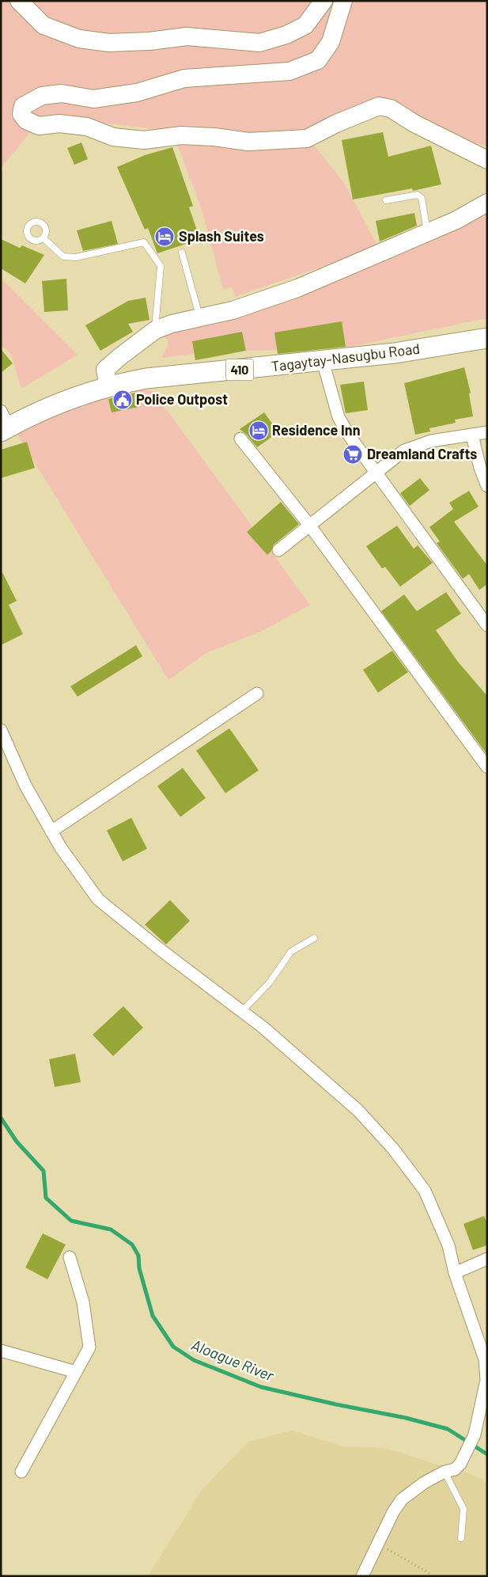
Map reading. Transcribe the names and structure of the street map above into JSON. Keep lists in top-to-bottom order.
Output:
{
  "streets": {
    "main road": ["Tagaytay-Nasugbu Road", "410"]
  },
  "water": ["Aloague River"],
  "places": {
    "hotel": ["Splash Suites", "Residence Inn"],
    "public building": ["Police Outpost"],
    "supermarket": ["Dreamland Crafts"]
  }
}
